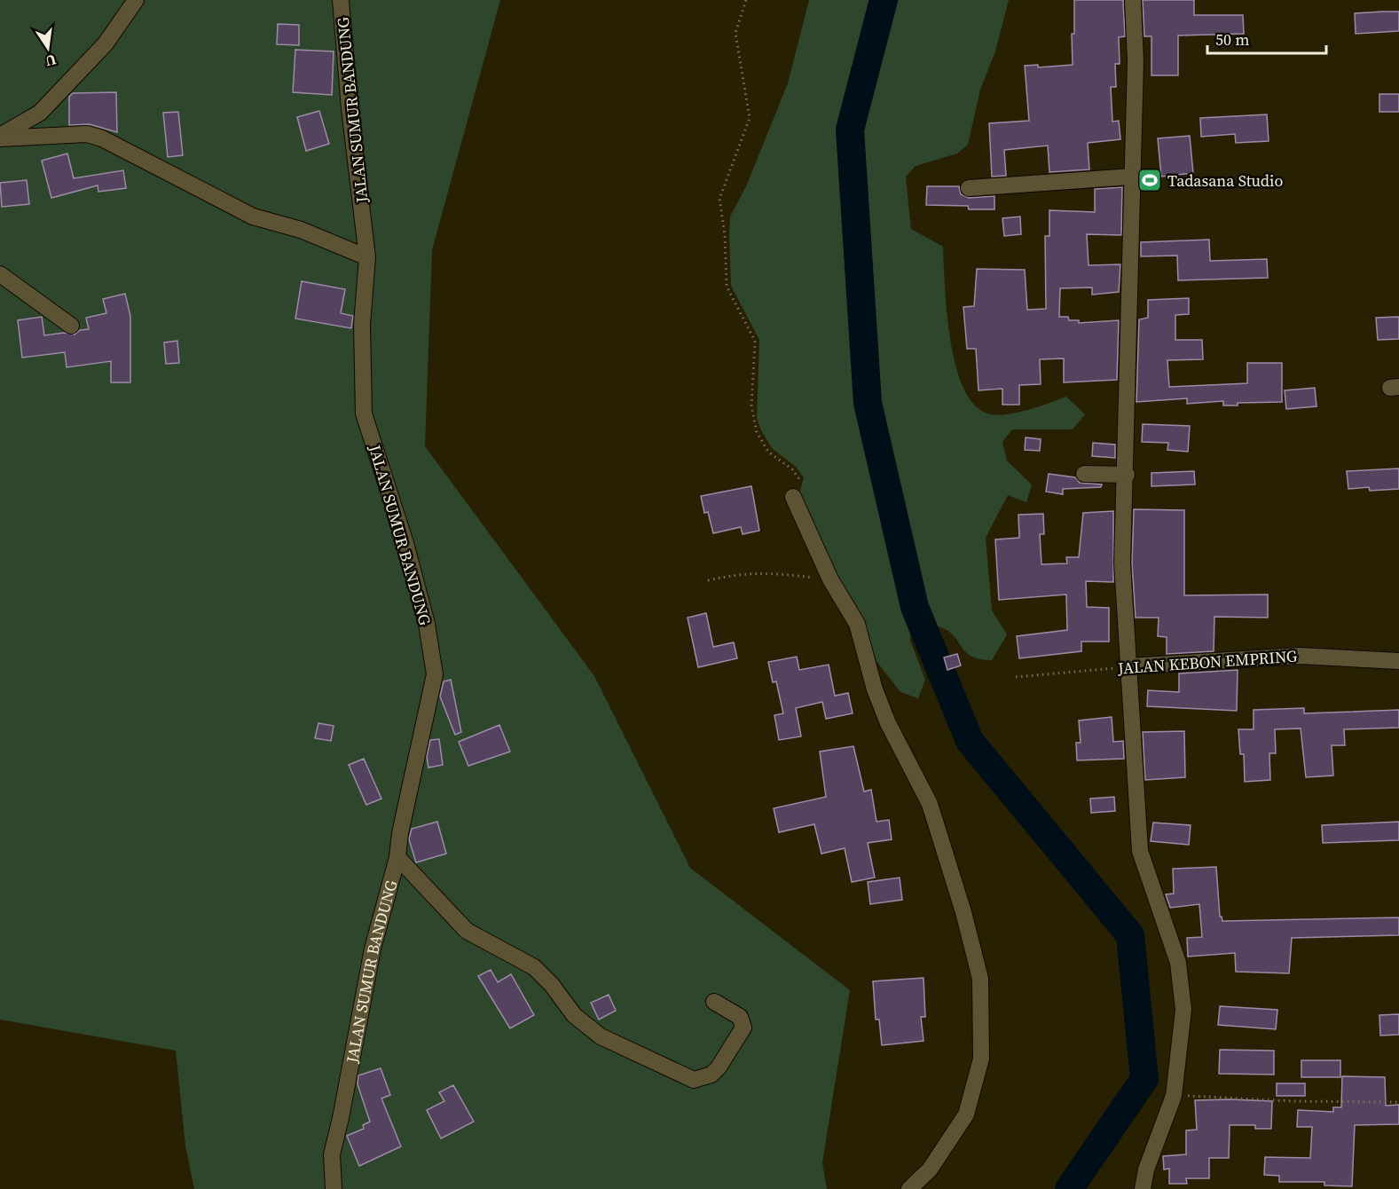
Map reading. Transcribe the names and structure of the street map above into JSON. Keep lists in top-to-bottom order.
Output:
{
  "streets": {
    "street": ["JALAN SUMUR BANDUNG", "JALAN KEBON EMPRING"]
  },
  "places": {
    "sports": ["Tadasana Studio"]
  },
  "scale_bar": "50 m",
  "north": "bottom"
}
